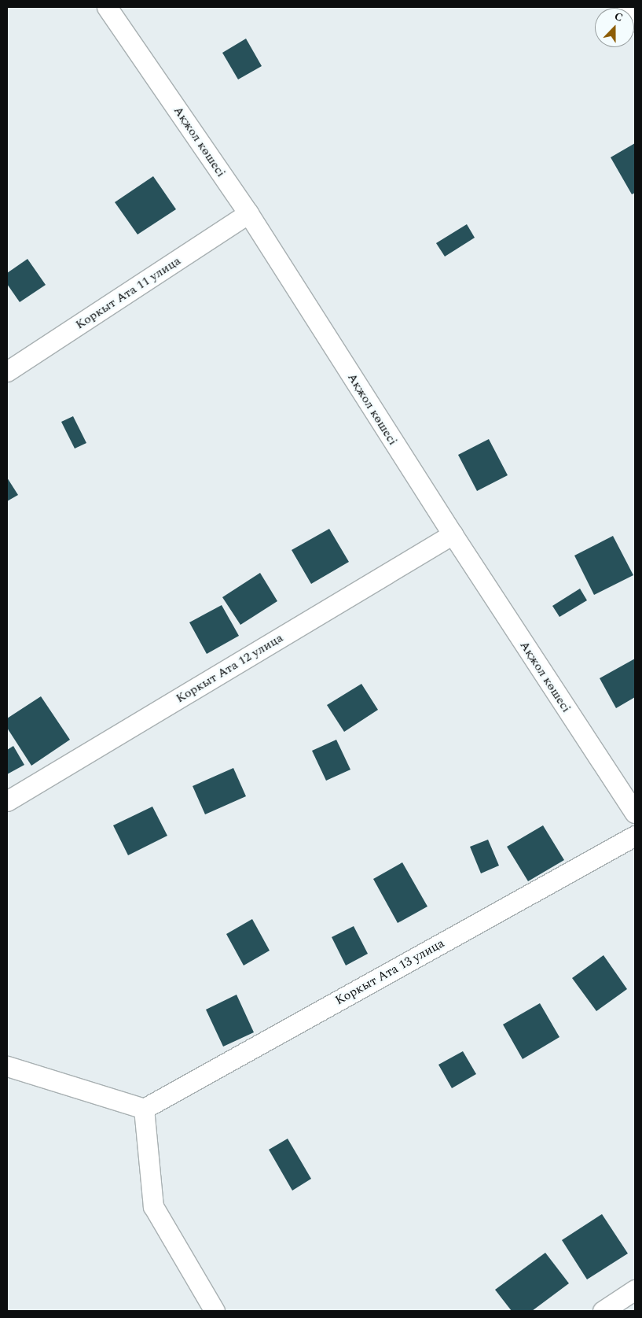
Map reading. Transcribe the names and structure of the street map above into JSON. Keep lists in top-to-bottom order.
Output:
{
  "streets": {
    "street": [
      "Ақжол көшесі",
      "Коркыт Ата 11 улица",
      "Коркыт Ата 12 улица",
      "Коркыт Ата 13 улица"
    ]
  },
  "crossings": [
    ["Ақжол көшесі", "Коркыт Ата 11 улица"],
    ["Ақжол көшесі", "Коркыт Ата 12 улица"]
  ],
  "north": "top"
}
